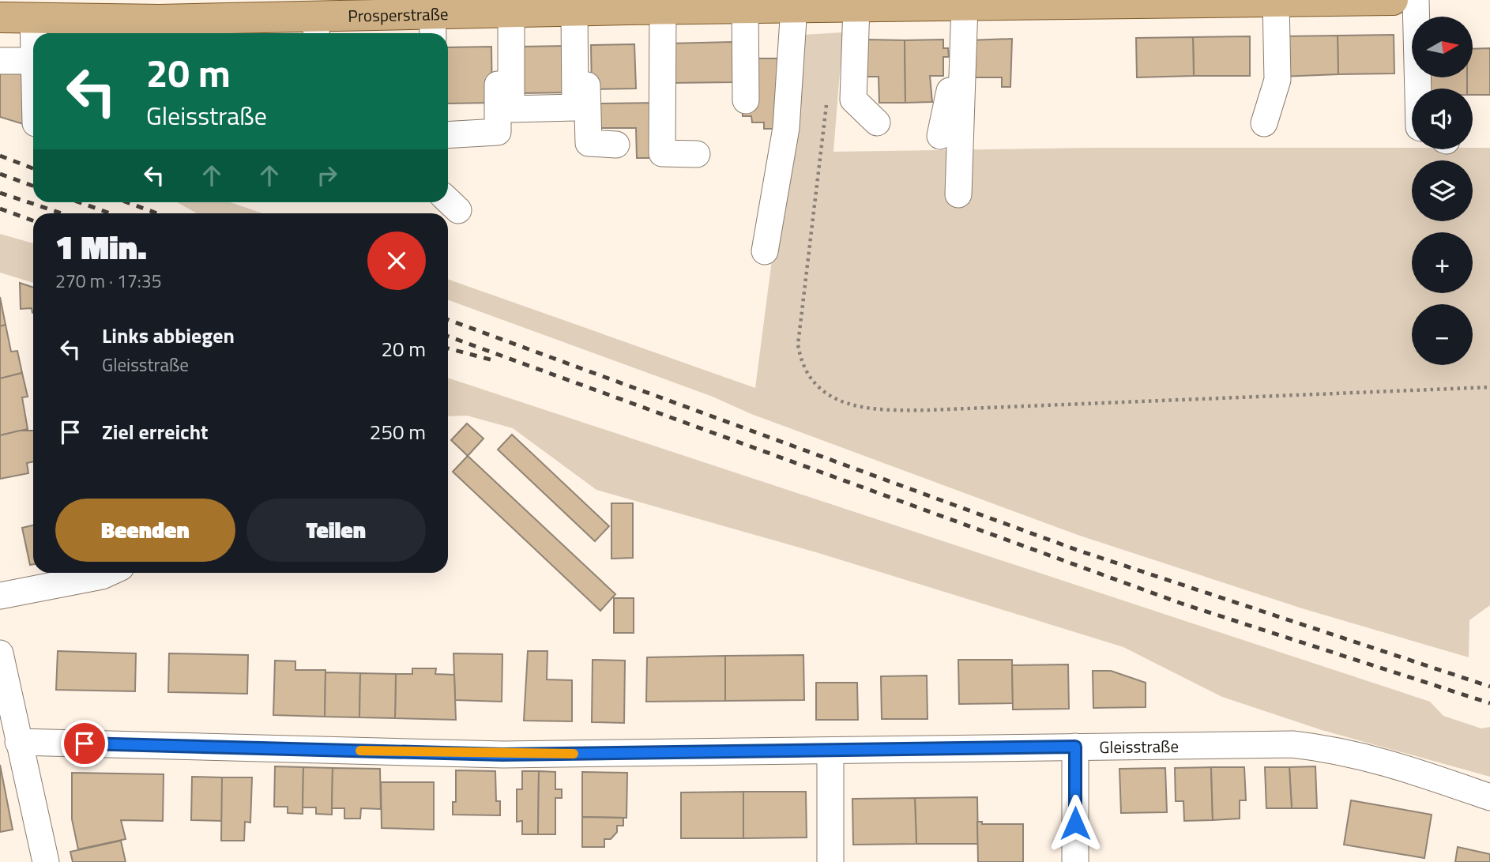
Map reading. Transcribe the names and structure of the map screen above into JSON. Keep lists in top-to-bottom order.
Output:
{
  "streets": {
    "main road": ["Prosperstraße"],
    "street": ["Gleisstraße"]
  },
  "north": "right",
  "page": {
    "map_buttons": ["+", "−"],
    "turn": ["20 m", "Gleisstraße"],
    "heading": ["1 Min.", "270 m · 17:35"],
    "list": [
      {
        "name": "Links abbiegen",
        "note": "Gleisstraße",
        "value": "20 m"
      },
      {
        "name": "Ziel erreicht",
        "value": "250 m"
      }
    ],
    "buttons": ["Beenden", "Teilen"]
  }
}
